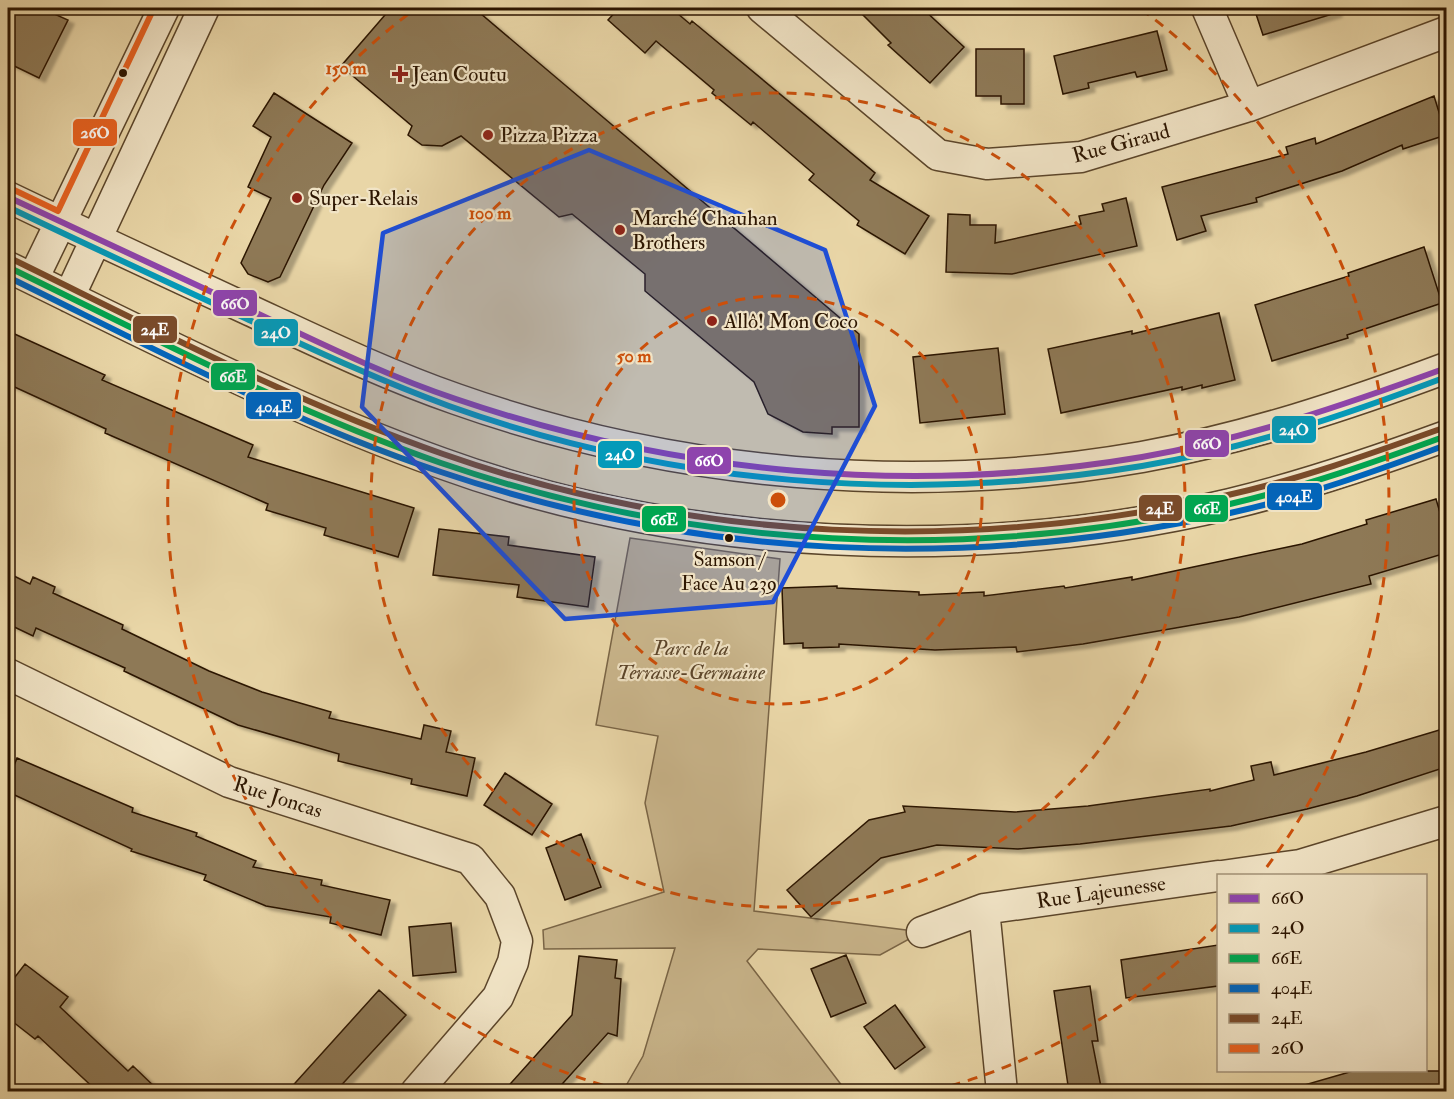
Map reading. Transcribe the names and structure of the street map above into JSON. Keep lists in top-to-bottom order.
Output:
{
  "streets": {
    "street": ["Rue Giraud", "Rue Joncas", "Rue Lajeunesse"]
  },
  "parks": ["Parc de la Terrasse-Germaine"],
  "places": {
    "health": ["Jean Coutu"],
    "other": [
      "Pizza Pizza",
      "Super-Relais",
      "Marché Chauhan Brothers",
      "Allô! Mon Coco",
      "Samson / Face Au 239"
    ]
  },
  "lines": [
    "transit line 26O",
    "transit line 66O",
    "transit line 24O",
    "transit line 24E",
    "transit line 66E",
    "transit line 404E"
  ],
  "legend": [
    "66O",
    "24O",
    "66E",
    "404E",
    "24E",
    "26O"
  ],
  "rings": ["150 m", "100 m", "50 m"]
}
